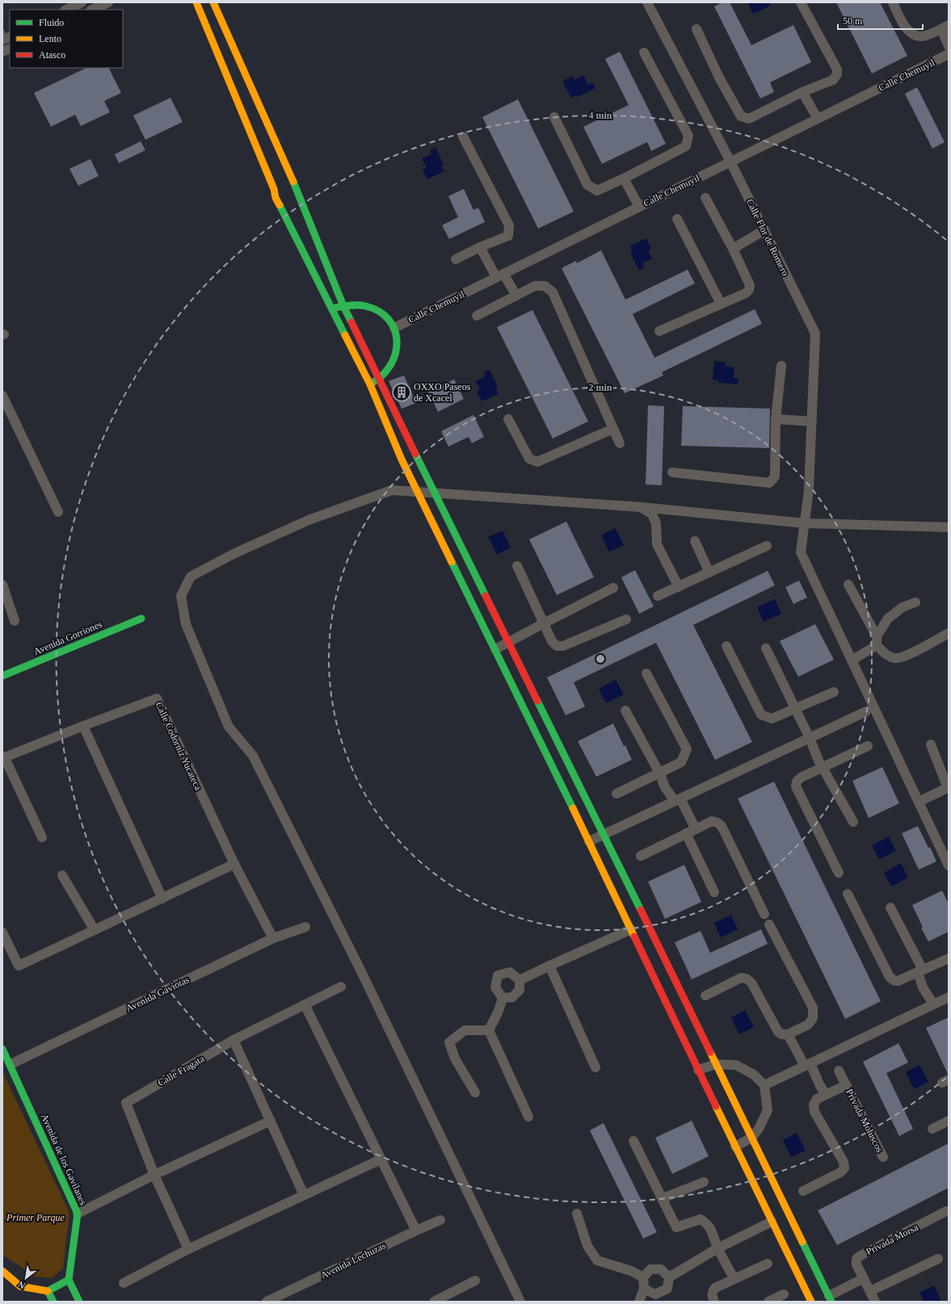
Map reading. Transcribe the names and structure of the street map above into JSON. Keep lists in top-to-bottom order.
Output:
{
  "streets": {
    "main road": ["Avenida Gorriones", "Avenida de los Gavilanes"],
    "street": [
      "Calle Chemuyil",
      "Calle Flor de Romero",
      "Calle Codorniz Yucateca",
      "Avenida Gaviotas",
      "Calle Fragata",
      "Privada Moluscos",
      "Privada Morsa",
      "Avenida Lechuzas"
    ]
  },
  "crossings": [
    ["Calle Chemuyil", "Calle Flor de Romero"],
    ["Calle Codorniz Yucateca", "Avenida Gaviotas"],
    ["Avenida Gaviotas", "Avenida de los Gavilanes"]
  ],
  "parks": ["Primer Parque"],
  "places": {
    "building": ["OXXO Paseos de Xcacel"]
  },
  "legend": ["Fluido", "Lento", "Atasco"],
  "scale_bar": "50 m",
  "north": "bottom left",
  "rings": ["4 min", "2 min"]
}
